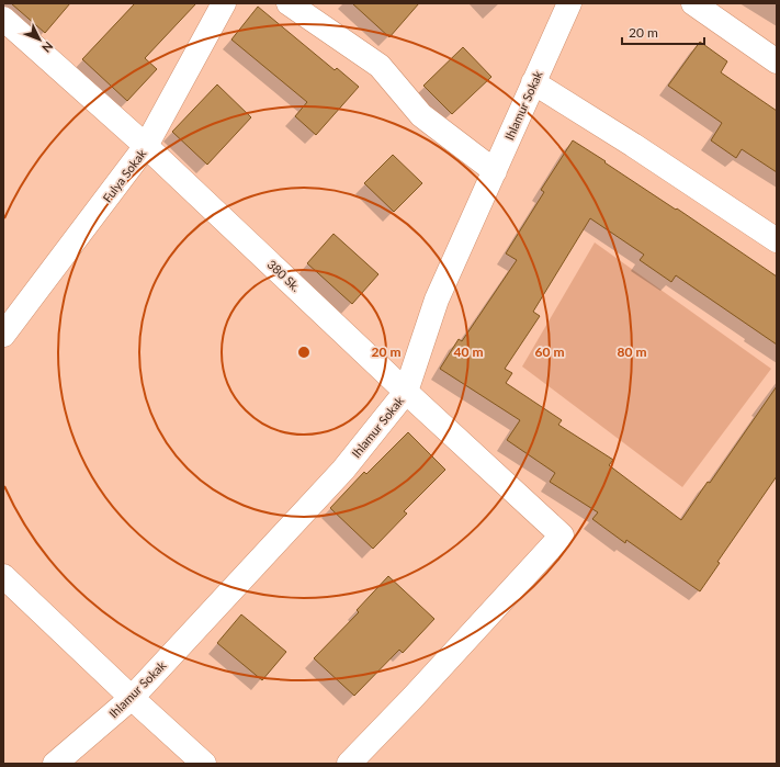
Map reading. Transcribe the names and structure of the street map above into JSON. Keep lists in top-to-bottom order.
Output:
{
  "streets": {
    "street": ["Ihlamur Sokak", "Fulya Sokak", "380 Sk."]
  },
  "crossings": [
    ["Ihlamur Sokak", "380 Sk."],
    ["Fulya Sokak", "380 Sk."]
  ],
  "scale_bar": "20 m",
  "north": "bottom right",
  "rings": [
    "20 m",
    "40 m",
    "60 m",
    "80 m"
  ]
}
